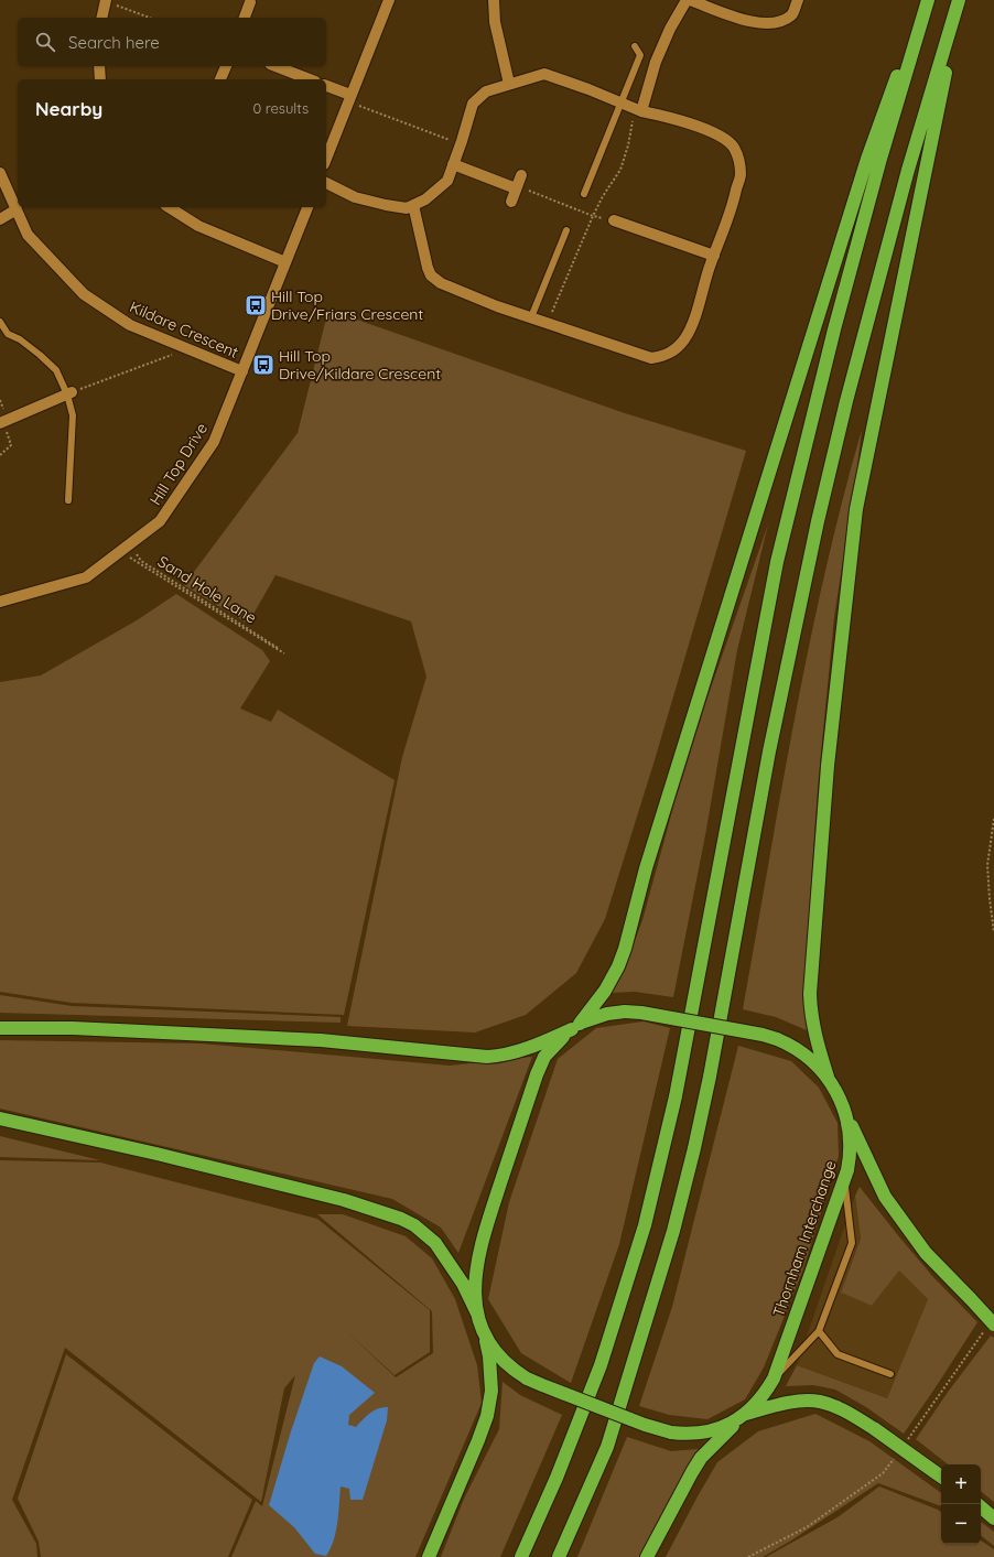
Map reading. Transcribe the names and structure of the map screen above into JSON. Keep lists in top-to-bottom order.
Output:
{
  "streets": {
    "highway": ["Thornham Interchange"],
    "street": ["Kildare Crescent", "Hill Top Drive"],
    "path": ["Sand Hole Lane"]
  },
  "crossings": [
    ["Kildare Crescent", "Hill Top Drive"],
    ["Hill Top Drive", "Sand Hole Lane"]
  ],
  "places": {
    "bus stop": ["Hill Top Drive/Friars Crescent", "Hill Top Drive/Kildare Crescent"]
  },
  "page": {
    "search": "Search here",
    "heading": ["Nearby", "0 results"],
    "map_buttons": ["+", "−"]
  }
}
